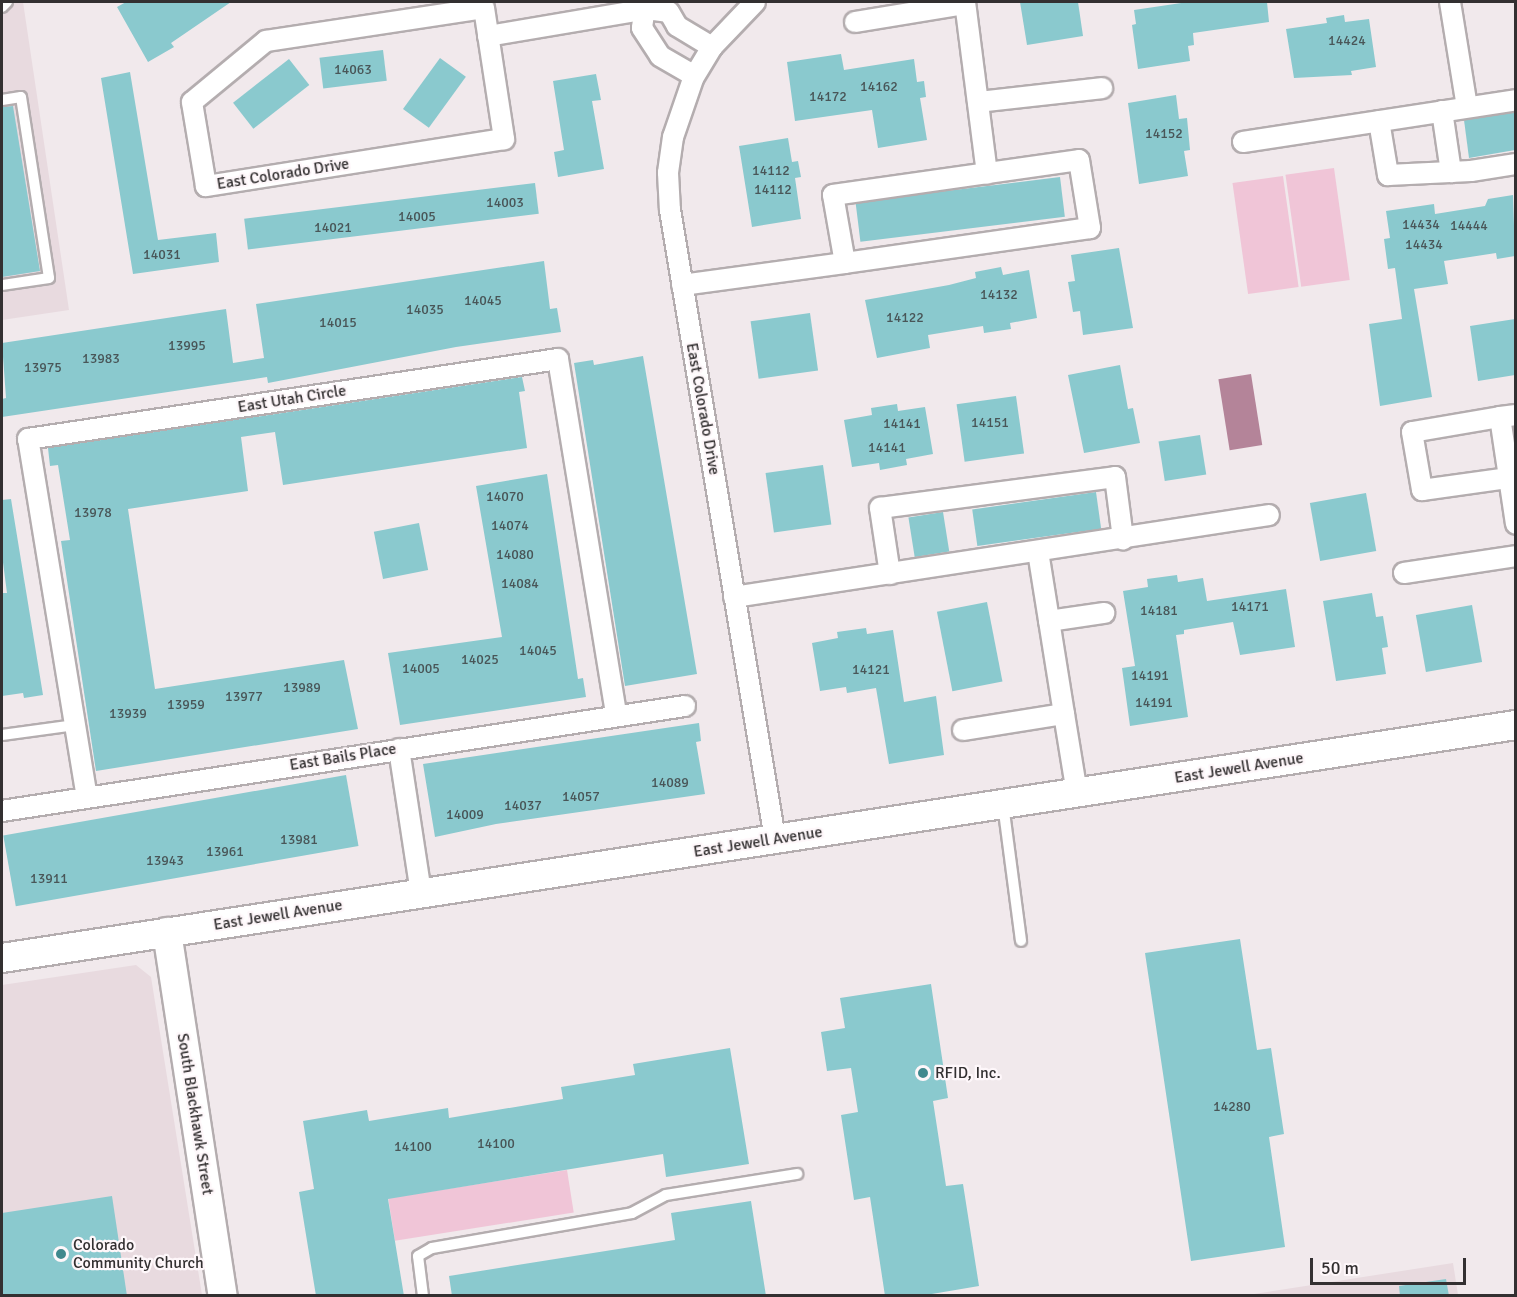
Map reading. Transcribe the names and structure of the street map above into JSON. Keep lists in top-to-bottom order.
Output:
{
  "streets": {
    "street": [
      "East Colorado Drive",
      "East Utah Circle",
      "East Bails Place",
      "East Jewell Avenue",
      "South Blackhawk Street"
    ]
  },
  "crossings": [
    ["East Colorado Drive", "East Jewell Avenue"],
    ["East Utah Circle", "East Bails Place"],
    ["East Jewell Avenue", "South Blackhawk Street"]
  ],
  "places": ["RFID, Inc.", "Colorado Community Church"],
  "house_numbers": [
    "14424",
    "14063",
    "14162",
    "14172",
    "14152",
    "14112",
    "14112",
    "14003",
    "14005",
    "14434",
    "14444",
    "14021",
    "14434",
    "14031",
    "14132",
    "14045",
    "14035",
    "14122",
    "14015",
    "13995",
    "13983",
    "13975",
    "14151",
    "14141",
    "14141",
    "14070",
    "13978",
    "14074",
    "14080",
    "14084",
    "14171",
    "14181",
    "14045",
    "14025",
    "14005",
    "14121",
    "14191",
    "13989",
    "13977",
    "14191",
    "13959",
    "13939",
    "14089",
    "14057",
    "14037",
    "14009",
    "13981",
    "13961",
    "13943",
    "13911",
    "14280",
    "14100",
    "14100"
  ],
  "scale_bar": "50 m"
}
